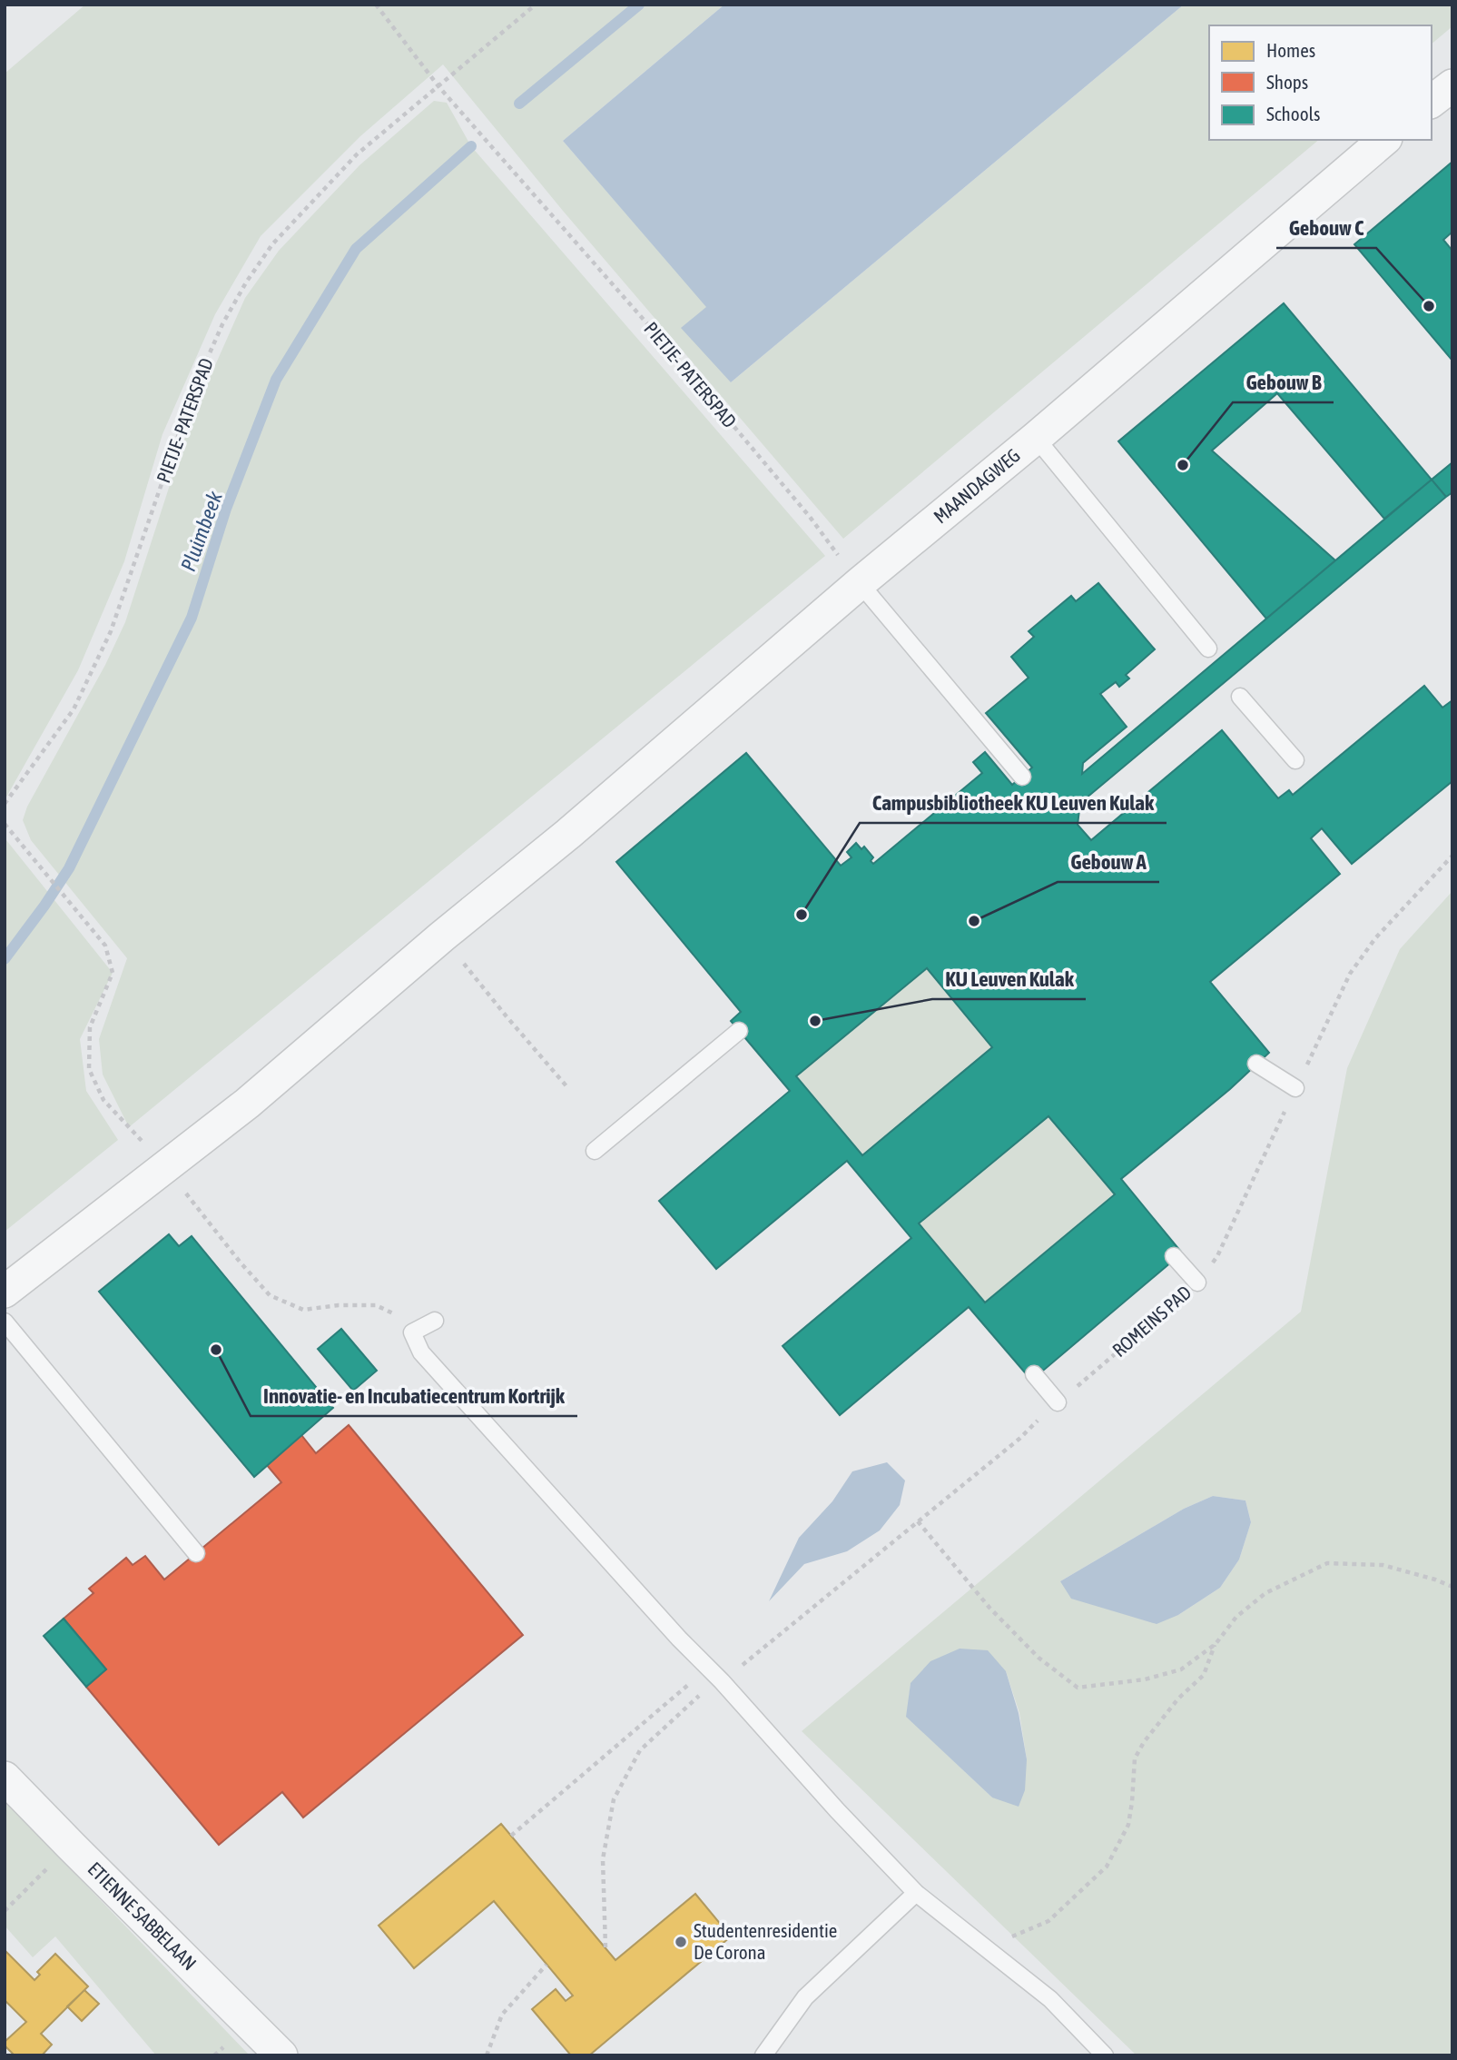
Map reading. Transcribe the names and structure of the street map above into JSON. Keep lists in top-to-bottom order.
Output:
{
  "streets": {
    "street": ["MAANDAGWEG", "ETIENNE SABBELAAN"],
    "path": ["PIETJE- PATERSPAD", "ROMEINS PAD"]
  },
  "crossings": [
    ["PIETJE- PATERSPAD", "MAANDAGWEG"]
  ],
  "water": ["Pluimbeek"],
  "places": [
    "Gebouw C",
    "Gebouw B",
    "Campusbibliotheek KU Leuven Kulak",
    "Gebouw A",
    "KU Leuven Kulak",
    "Innovatie- en Incubatiecentrum Kortrijk",
    "Studentenresidentie De Corona"
  ],
  "legend": ["Homes", "Shops", "Schools"]
}
